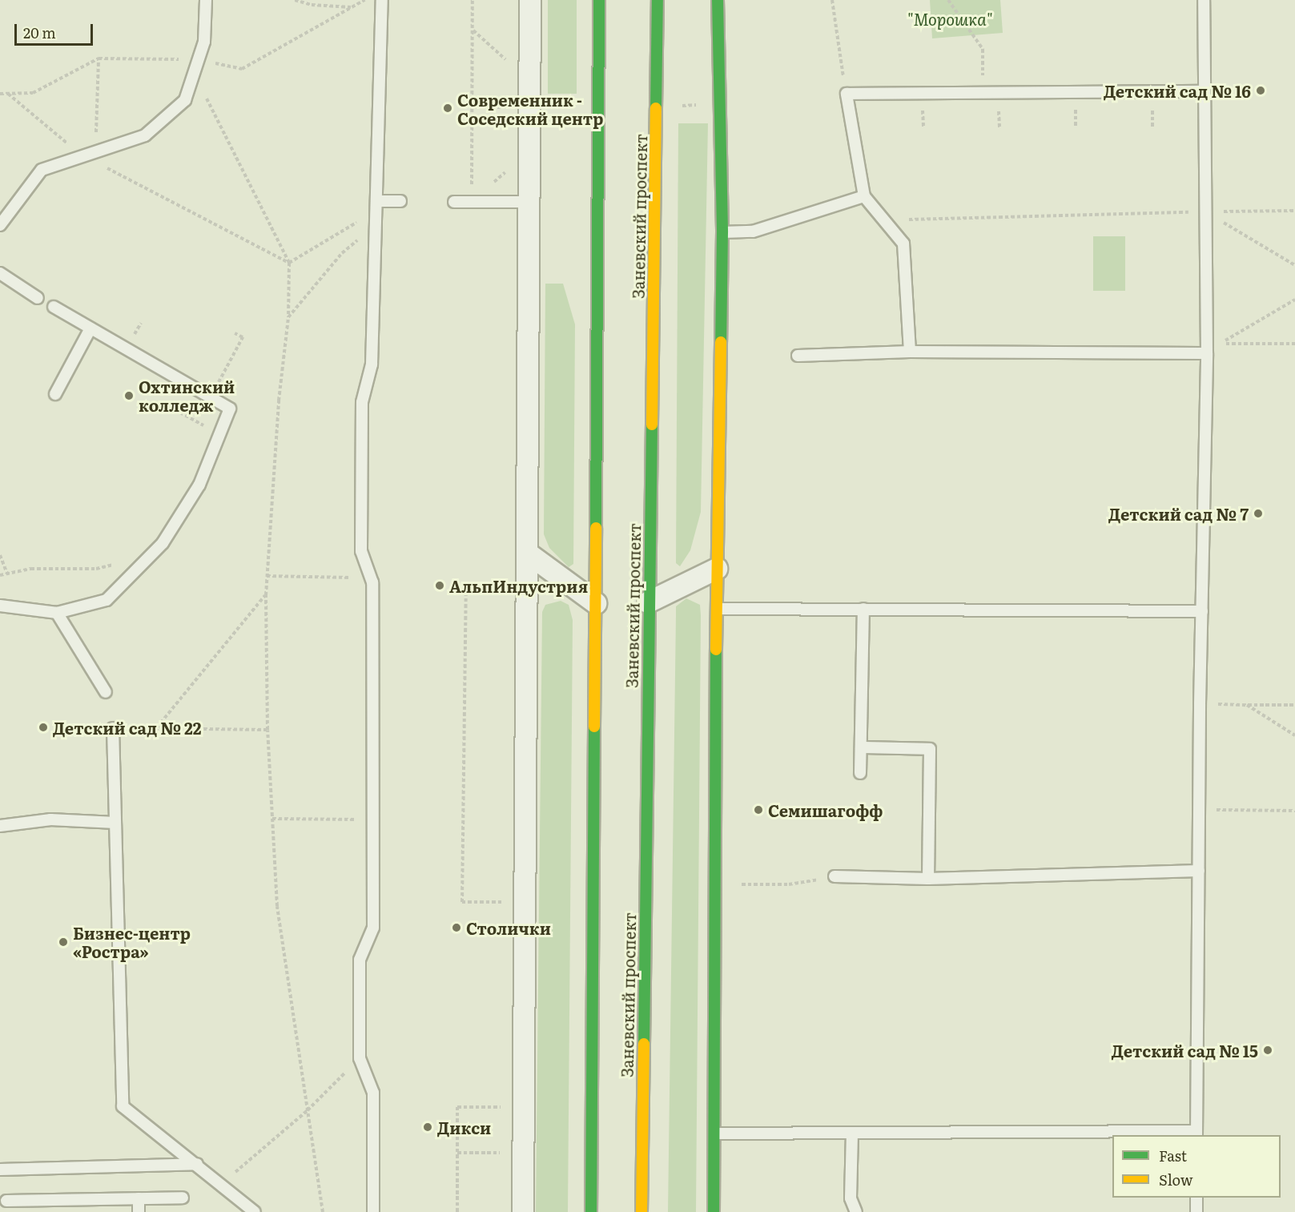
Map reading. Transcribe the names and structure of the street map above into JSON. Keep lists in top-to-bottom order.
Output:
{
  "streets": {
    "main road": ["Заневский проспект"]
  },
  "parks": ["\"Морошка\""],
  "places": [
    "Детский сад № 16",
    "Современник - Соседский центр",
    "Охтинский колледж",
    "Детский сад № 7",
    "АльпИндустрия",
    "Детский сад № 22",
    "Семишагофф",
    "Столички",
    "Бизнес-центр «Ростра»",
    "Детский сад № 15",
    "Дикси"
  ],
  "legend": ["Fast", "Slow"],
  "scale_bar": "20 m"
}
